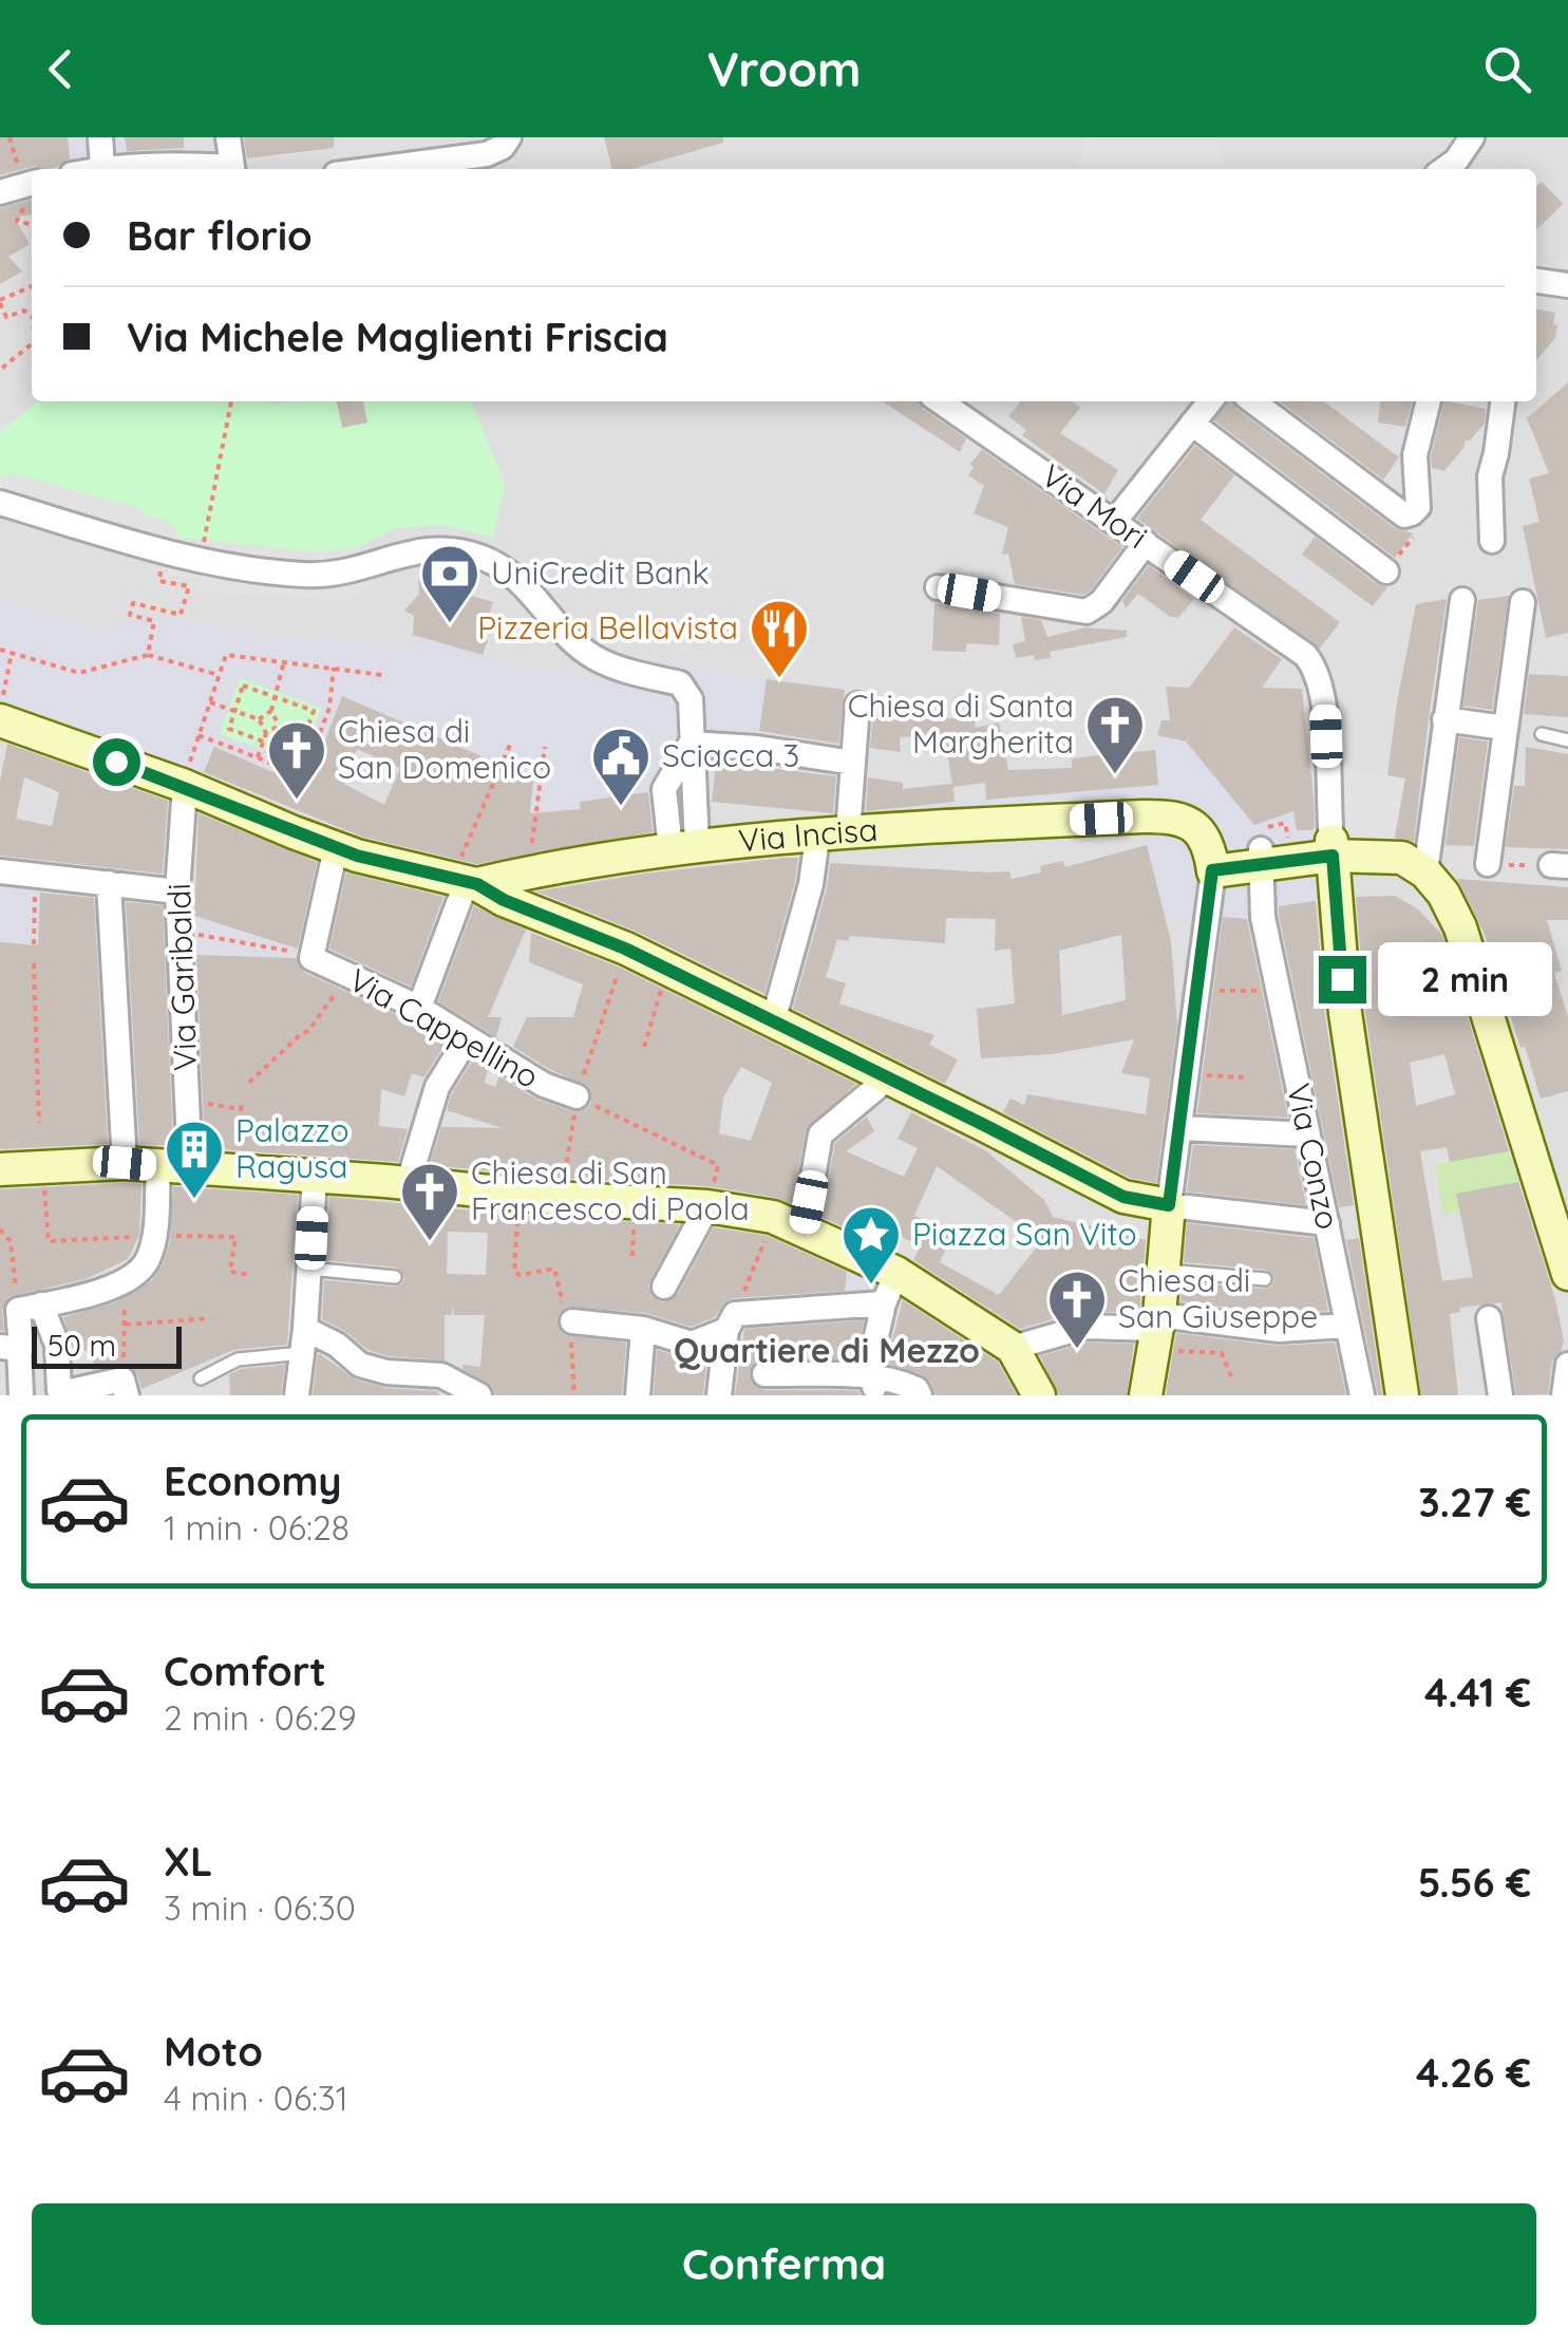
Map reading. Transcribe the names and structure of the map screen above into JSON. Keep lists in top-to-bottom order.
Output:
{
  "streets": {
    "street": [
      "Via Mori",
      "Via Incisa",
      "Via Garibaldi",
      "Via Cappellino",
      "Via Conzo"
    ]
  },
  "districts": ["Quartiere di Mezzo"],
  "places": {
    "bank": ["UniCredit Bank"],
    "restaurant": ["Pizzeria Bellavista"],
    "church": [
      "Chiesa di Santa Margherita",
      "Chiesa di San Domenico",
      "Chiesa di San Francesco di Paola",
      "Chiesa di San Giuseppe"
    ],
    "public building": ["Sciacca 3"],
    "building": ["Palazzo Ragusa"],
    "place": ["Piazza San Vito"]
  },
  "scale_bar": "50 m",
  "page": {
    "header": "Vroom",
    "banner": ["Bar florio", "Via Michele Maglienti Friscia"],
    "bubble": "2 min",
    "scale": "50 m",
    "list": [
      {
        "name": "Economy",
        "note": "1 min · 06:28",
        "value": "3.27 €"
      },
      {
        "name": "Comfort",
        "note": "2 min · 06:29",
        "value": "4.41 €"
      },
      {
        "name": "XL",
        "note": "3 min · 06:30",
        "value": "5.56 €"
      },
      {
        "name": "Moto",
        "note": "4 min · 06:31",
        "value": "4.26 €"
      }
    ],
    "buttons": "Conferma"
  }
}
